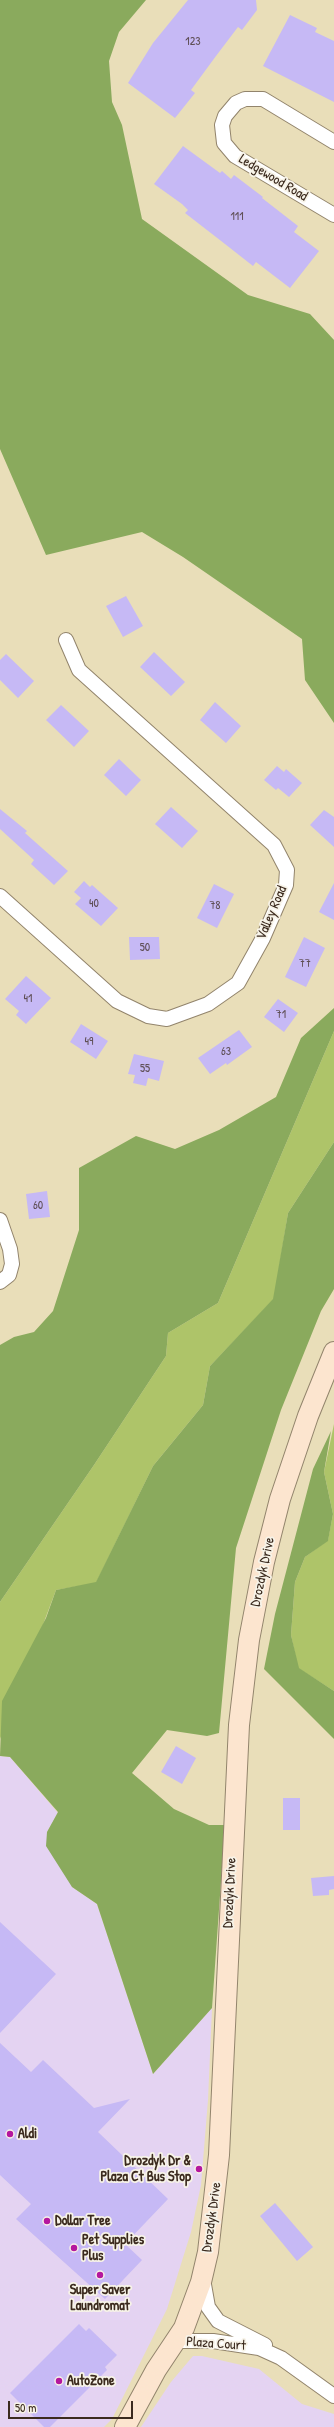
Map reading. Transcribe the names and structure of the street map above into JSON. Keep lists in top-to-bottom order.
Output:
{
  "streets": {
    "street": [
      "Ledgewood Road",
      "Valley Road",
      "Drozdyk Drive",
      "Plaza Court"
    ]
  },
  "crossings": [
    ["Drozdyk Drive", "Plaza Court"]
  ],
  "places": [
    "Aldi",
    "Drozdyk Dr & Plaza Ct Bus Stop",
    "Dollar Tree",
    "Pet Supplies Plus",
    "Super Saver Laundromat",
    "AutoZone"
  ],
  "house_numbers": [
    "123",
    "111",
    "40",
    "78",
    "50",
    "77",
    "41",
    "71",
    "49",
    "63",
    "55",
    "60"
  ],
  "scale_bar": "50 m"
}
